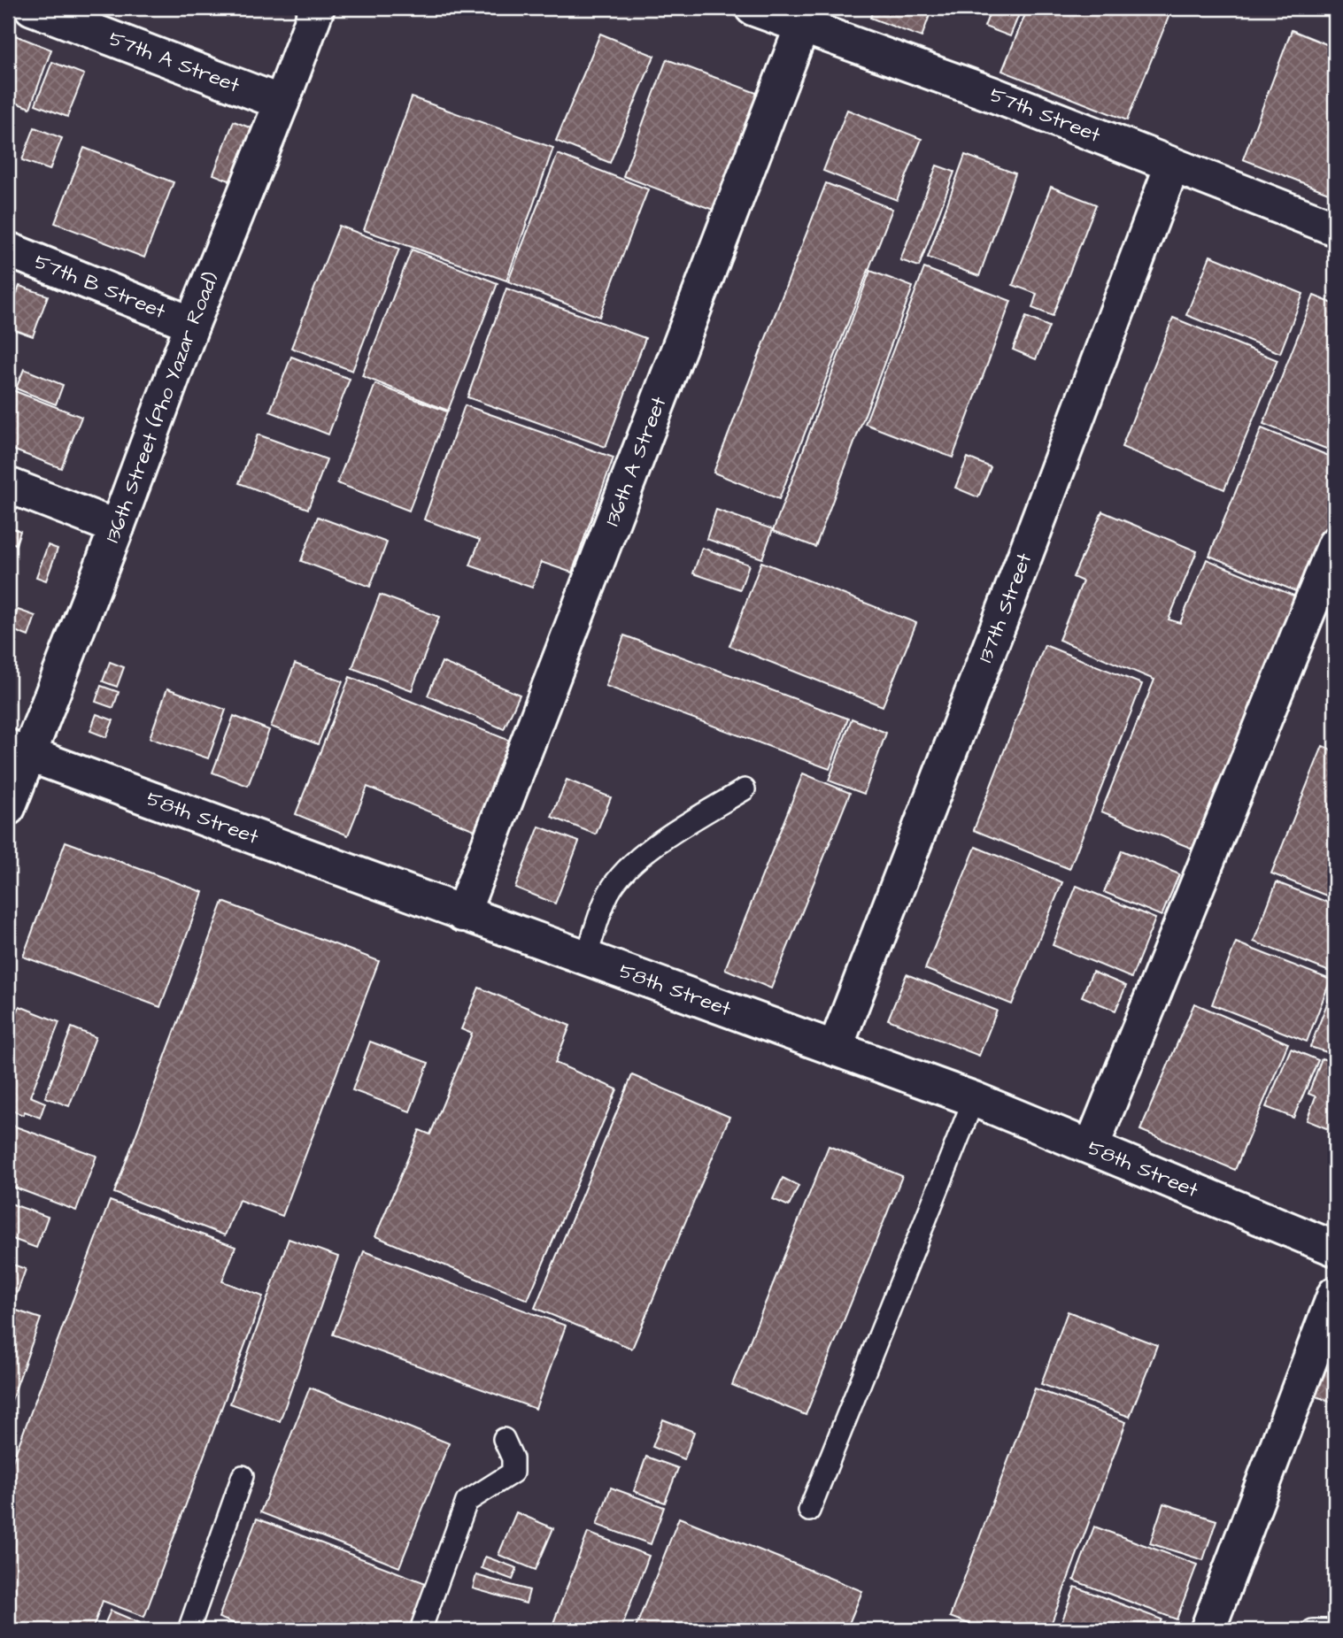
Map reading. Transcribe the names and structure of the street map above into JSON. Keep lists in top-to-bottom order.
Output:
{
  "streets": {
    "street": [
      "57th A Street",
      "57th Street",
      "57th B Street",
      "136th Street (Pho Yazar Road)",
      "136th A Street",
      "137th Street",
      "58th Street"
    ]
  },
  "crossings": [
    ["57th A Street", "136th Street (Pho Yazar Road)"],
    ["57th Street", "136th A Street"],
    ["57th Street", "137th Street"],
    ["57th B Street", "136th Street (Pho Yazar Road)"],
    ["136th Street (Pho Yazar Road)", "58th Street"],
    ["136th A Street", "58th Street"],
    ["137th Street", "58th Street"]
  ]
}
